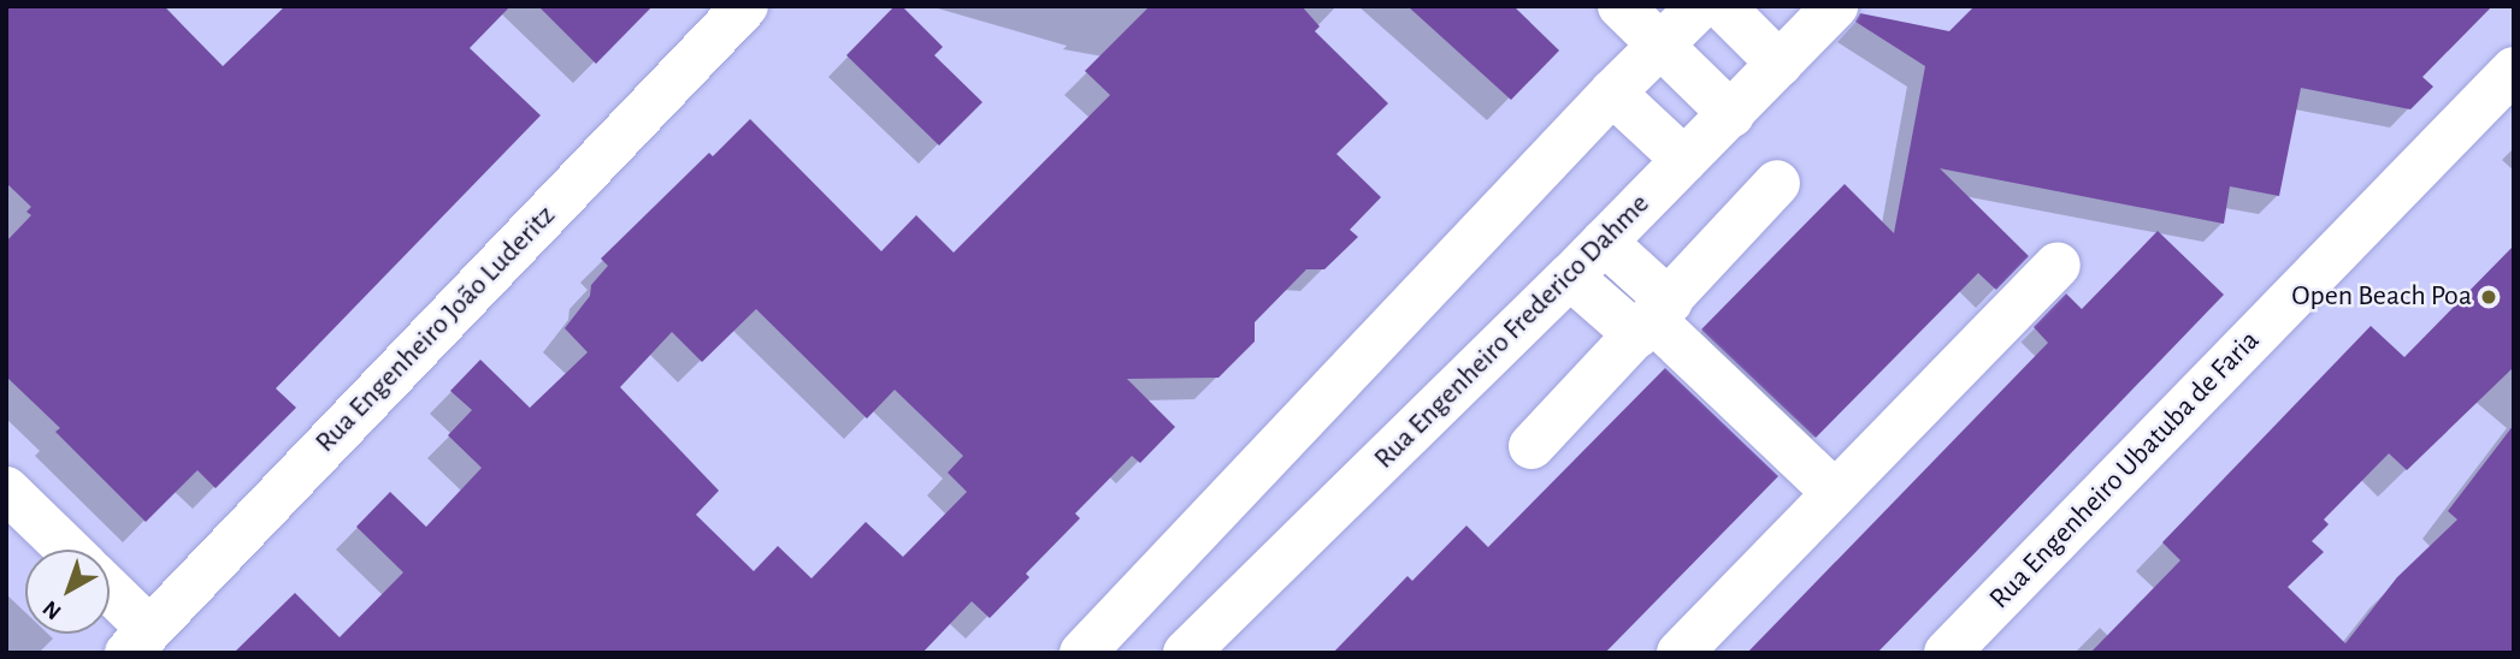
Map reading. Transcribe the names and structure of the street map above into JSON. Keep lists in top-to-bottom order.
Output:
{
  "streets": {
    "street": ["Rua Engenheiro João Luderitz", "Rua Engenheiro Frederico Dahme", "Rua Engenheiro Ubatuba de Faria"]
  },
  "places": ["Open Beach Poa"],
  "north": "bottom left"
}
